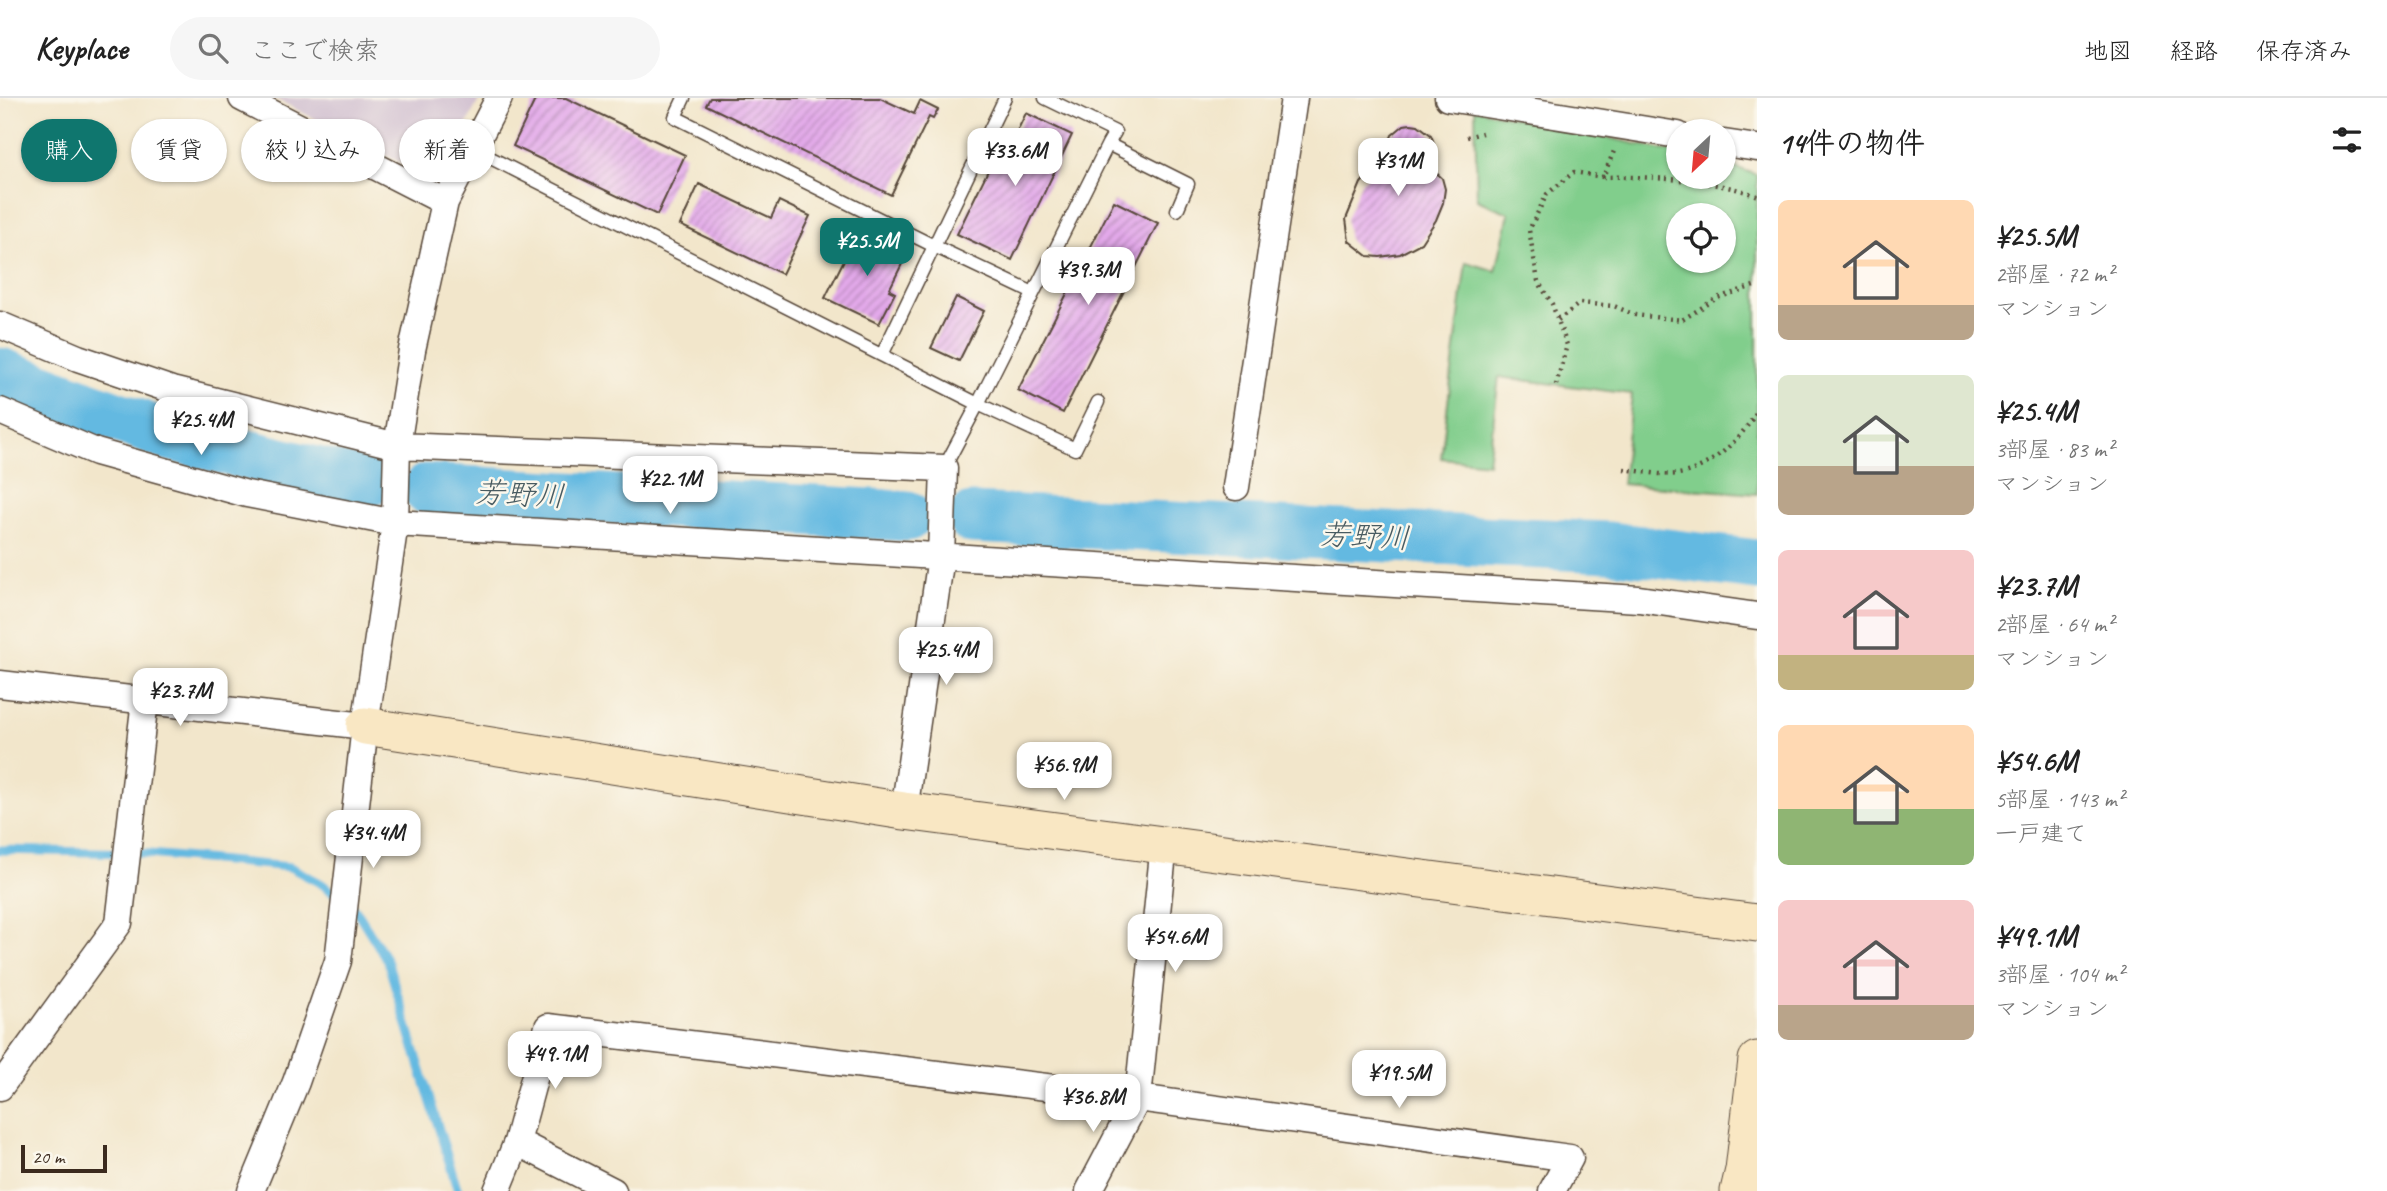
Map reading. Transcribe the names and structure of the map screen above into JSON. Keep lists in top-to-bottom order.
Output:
{
  "water": ["芳野川"],
  "scale_bar": "20 m",
  "north": "bottom left",
  "page": {
    "header": "Keyplace",
    "search": "ここで検索",
    "nav": ["地図", "経路", "保存済み"],
    "heading": "14件の物件",
    "chip": [
      "購入",
      "賃貸",
      "絞り込み",
      "新着"
    ],
    "price": [
      "¥33.6M",
      "¥31M",
      "¥25.5M",
      "¥39.3M",
      "¥25.4M",
      "¥22.1M",
      "¥25.4M",
      "¥23.7M",
      "¥56.9M",
      "¥34.4M",
      "¥54.6M",
      "¥49.1M",
      "¥19.5M",
      "¥36.8M"
    ],
    "list": [
      {
        "name": "¥25.5M",
        "note": "2部屋 · 72 m² · マンション"
      },
      {
        "name": "¥25.4M",
        "note": "3部屋 · 83 m² · マンション"
      },
      {
        "name": "¥23.7M",
        "note": "2部屋 · 64 m² · マンション"
      },
      {
        "name": "¥54.6M",
        "note": "5部屋 · 143 m² · 一戸建て"
      },
      {
        "name": "¥49.1M",
        "note": "3部屋 · 104 m² · マンション"
      }
    ],
    "scale": "20 m"
  }
}
